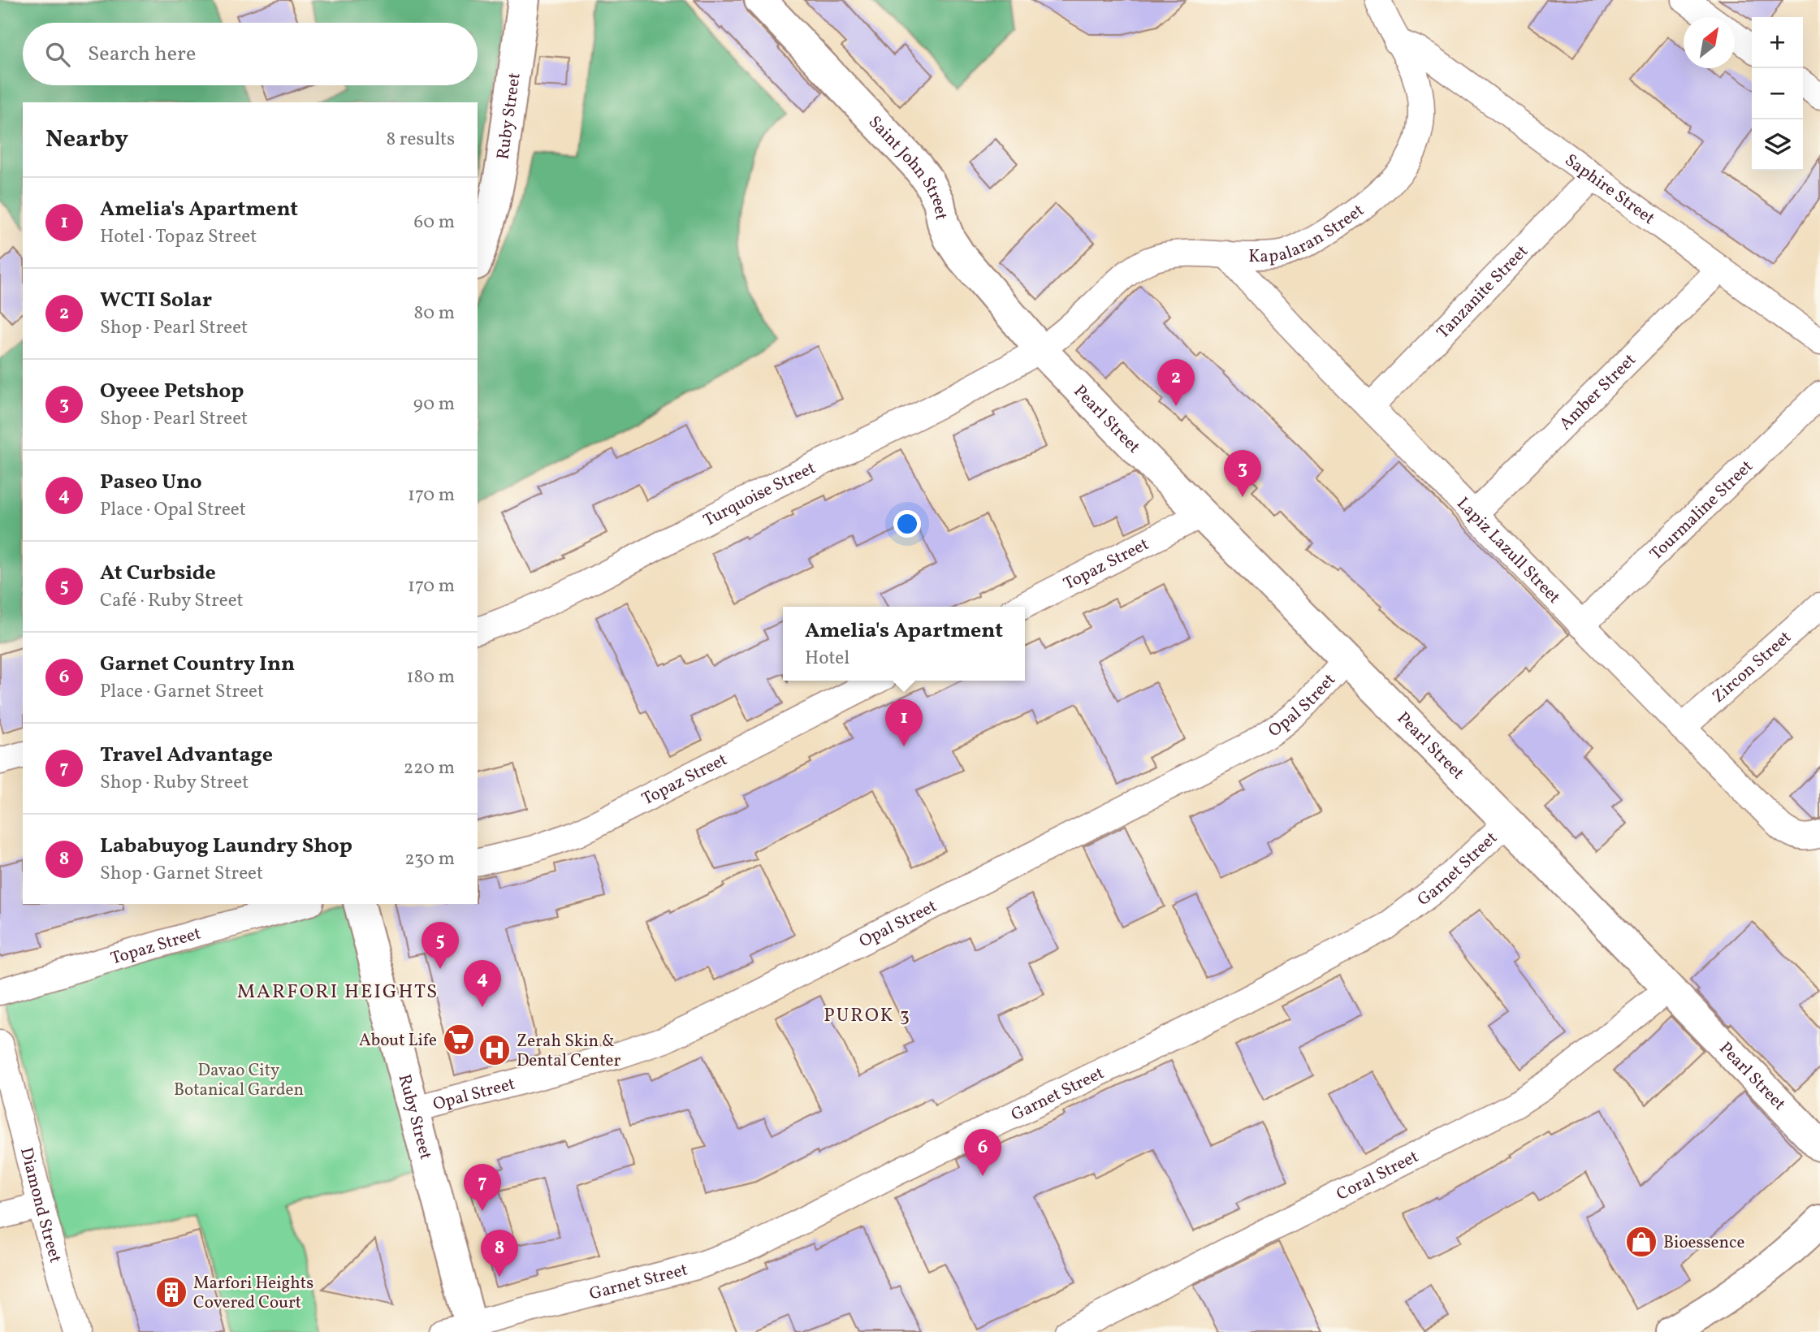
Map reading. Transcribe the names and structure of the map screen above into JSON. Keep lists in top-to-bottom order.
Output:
{
  "streets": {
    "street": [
      "Ruby Street",
      "Saint John Street",
      "Saphire Street",
      "Kapalaran Street",
      "Tanzanite Street",
      "Amber Street",
      "Pearl Street",
      "Turquoise Street",
      "Tourmaline Street",
      "Lapiz Lazull Street",
      "Topaz Street",
      "Zircon Street",
      "Opal Street",
      "Garnet Street",
      "Coral Street",
      "Diamond Street"
    ]
  },
  "crossings": [
    ["Ruby Street", "Opal Street"],
    ["Ruby Street", "Garnet Street"],
    ["Saint John Street", "Kapalaran Street"],
    ["Saint John Street", "Pearl Street"],
    ["Saint John Street", "Turquoise Street"],
    ["Saphire Street", "Kapalaran Street"],
    ["Saphire Street", "Tanzanite Street"],
    ["Saphire Street", "Amber Street"],
    ["Kapalaran Street", "Pearl Street"],
    ["Kapalaran Street", "Turquoise Street"],
    ["Kapalaran Street", "Lapiz Lazull Street"],
    ["Tanzanite Street", "Lapiz Lazull Street"],
    ["Amber Street", "Lapiz Lazull Street"],
    ["Pearl Street", "Turquoise Street"],
    ["Pearl Street", "Topaz Street"],
    ["Pearl Street", "Opal Street"],
    ["Pearl Street", "Garnet Street"],
    ["Pearl Street", "Coral Street"],
    ["Tourmaline Street", "Lapiz Lazull Street"],
    ["Lapiz Lazull Street", "Zircon Street"]
  ],
  "districts": ["MARFORI HEIGHTS", "PUROK 3"],
  "parks": ["Davao City Botanical Garden"],
  "places": {
    "supermarket": ["About Life"],
    "hospital": ["Zerah Skin & Dental Center"],
    "shop": ["Bioessence"],
    "building": ["Marfori Heights Covered Court"]
  },
  "north": "top right",
  "page": {
    "map_buttons": ["+", "−"],
    "search": "Search here",
    "heading": ["Nearby", "8 results"],
    "list": [
      {
        "mark": "1",
        "name": "Amelia's Apartment",
        "note": "Hotel · Topaz Street",
        "value": "60 m"
      },
      {
        "mark": "2",
        "name": "WCTI Solar",
        "note": "Shop · Pearl Street",
        "value": "80 m"
      },
      {
        "mark": "3",
        "name": "Oyeee Petshop",
        "note": "Shop · Pearl Street",
        "value": "90 m"
      },
      {
        "mark": "4",
        "name": "Paseo Uno",
        "note": "Place · Opal Street",
        "value": "170 m"
      },
      {
        "mark": "5",
        "name": "At Curbside",
        "note": "Café · Ruby Street",
        "value": "170 m"
      },
      {
        "mark": "6",
        "name": "Garnet Country Inn",
        "note": "Place · Garnet Street",
        "value": "180 m"
      },
      {
        "mark": "7",
        "name": "Travel Advantage",
        "note": "Shop · Ruby Street",
        "value": "220 m"
      },
      {
        "mark": "8",
        "name": "Lababuyog Laundry Shop",
        "note": "Shop · Garnet Street",
        "value": "230 m"
      }
    ],
    "pins": [
      "2",
      "3",
      "1",
      "5",
      "4",
      "6",
      "7",
      "8"
    ],
    "popup": ["Amelia's Apartment", "Hotel"]
  }
}
